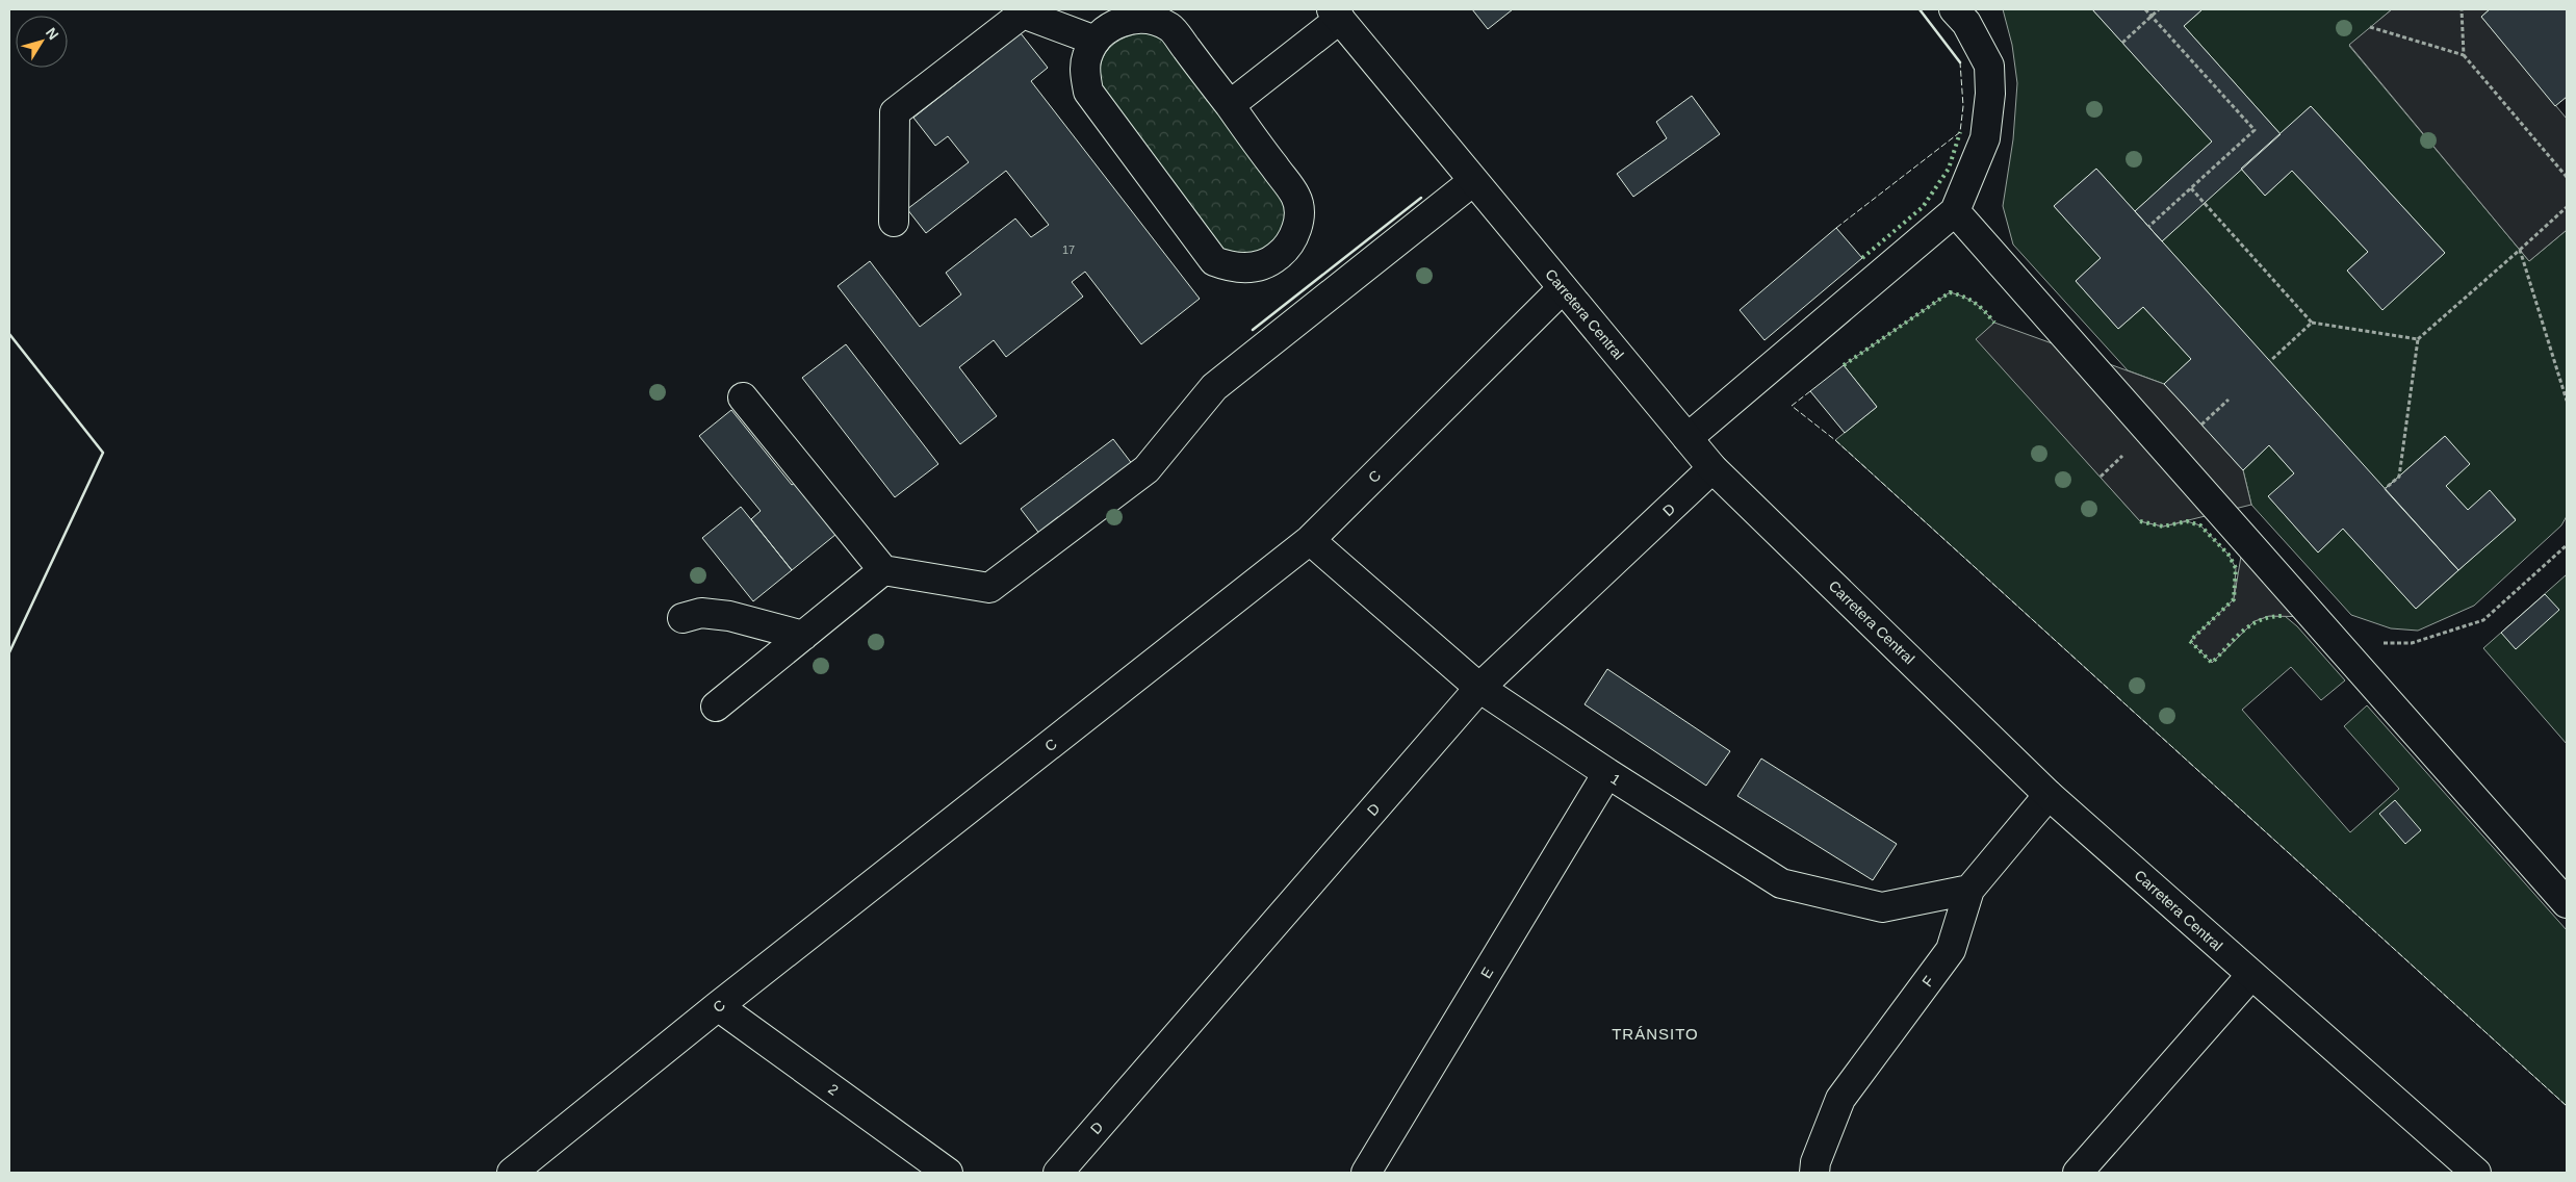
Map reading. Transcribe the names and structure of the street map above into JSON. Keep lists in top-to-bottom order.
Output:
{
  "streets": {
    "street": [
      "Carretera Central",
      "C",
      "D",
      "1",
      "E",
      "F",
      "2"
    ]
  },
  "crossings": [
    ["Carretera Central", "C"],
    ["Carretera Central", "D"],
    ["Carretera Central", "F"],
    ["C", "1"],
    ["C", "2"],
    ["D", "1"],
    ["1", "E"],
    ["1", "F"]
  ],
  "districts": ["TRÁNSITO"],
  "house_numbers": ["17"],
  "north": "top right"
}
